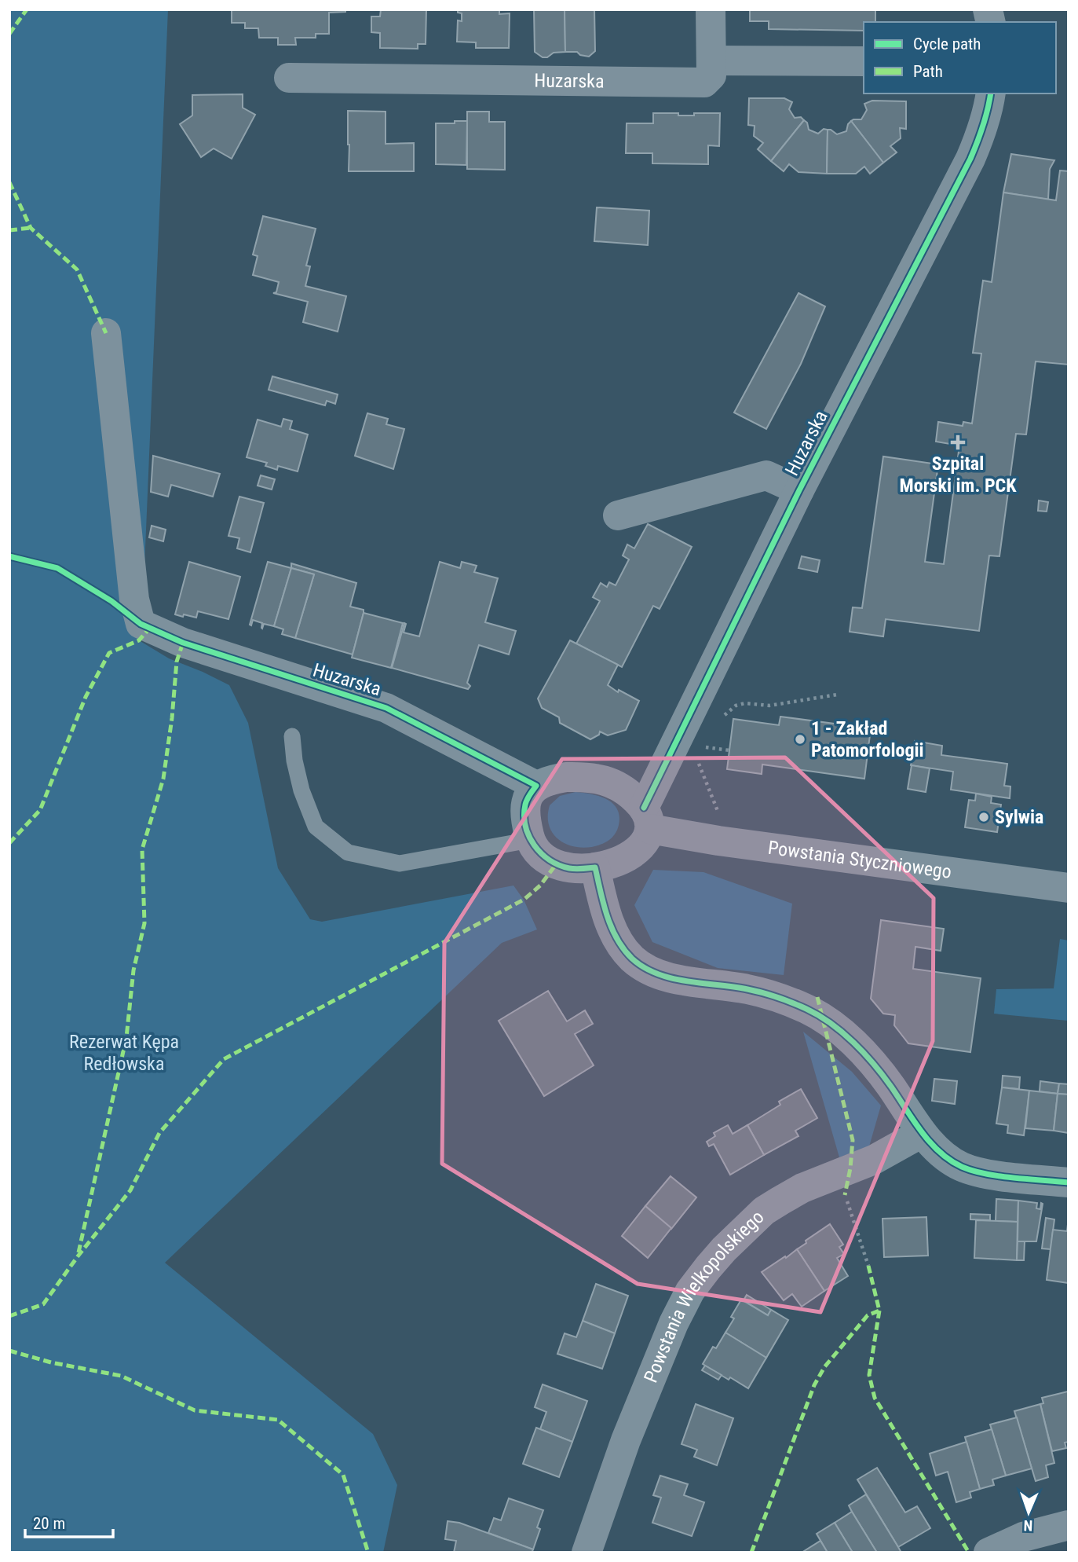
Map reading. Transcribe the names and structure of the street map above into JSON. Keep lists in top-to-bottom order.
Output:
{
  "streets": {
    "street": ["Huzarska", "Powstania Styczniowego", "Powstania Wielkopolskiego"]
  },
  "crossings": [
    ["Huzarska", "Powstania Styczniowego"]
  ],
  "parks": ["Rezerwat Kępa Redłowska"],
  "places": {
    "health": ["Szpital Morski im. PCK"],
    "other": ["1 - Zakład Patomorfologii", "Sylwia"]
  },
  "legend": ["Cycle path", "Path"],
  "scale_bar": "20 m",
  "north": "bottom"
}
